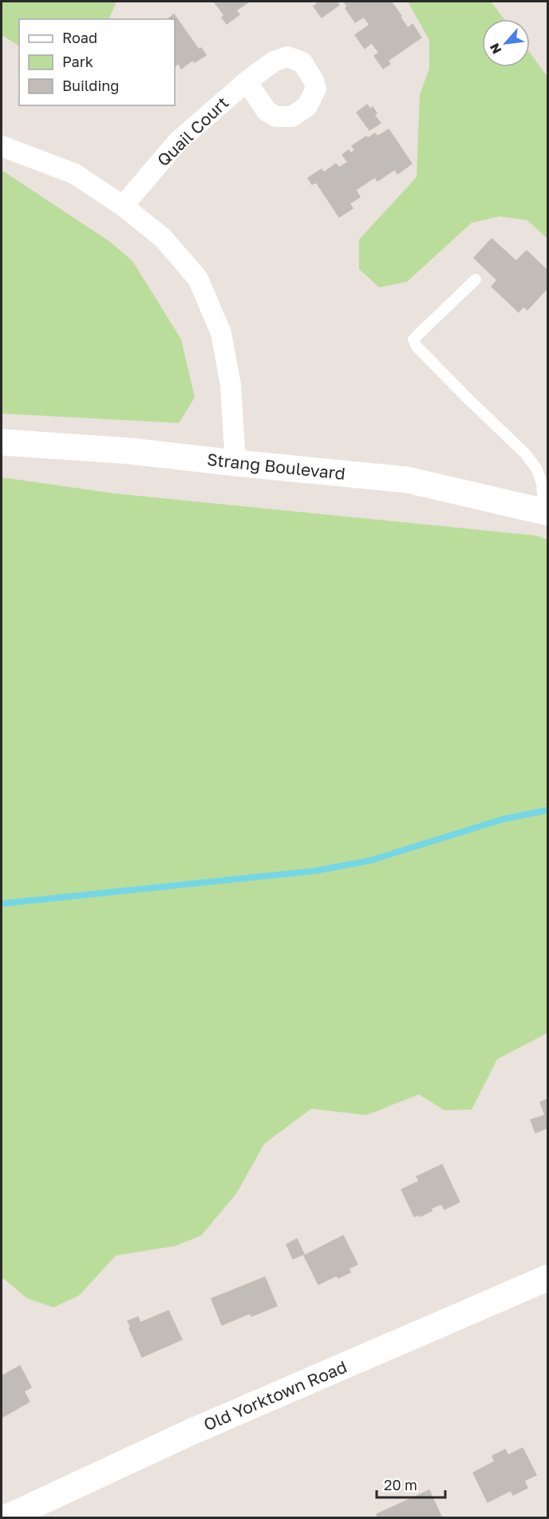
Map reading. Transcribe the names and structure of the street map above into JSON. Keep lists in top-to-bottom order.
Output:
{
  "streets": {
    "main road": ["Strang Boulevard", "Old Yorktown Road"],
    "street": ["Quail Court"]
  },
  "legend": ["Road", "Park", "Building"],
  "scale_bar": "20 m",
  "north": "bottom left"
}
